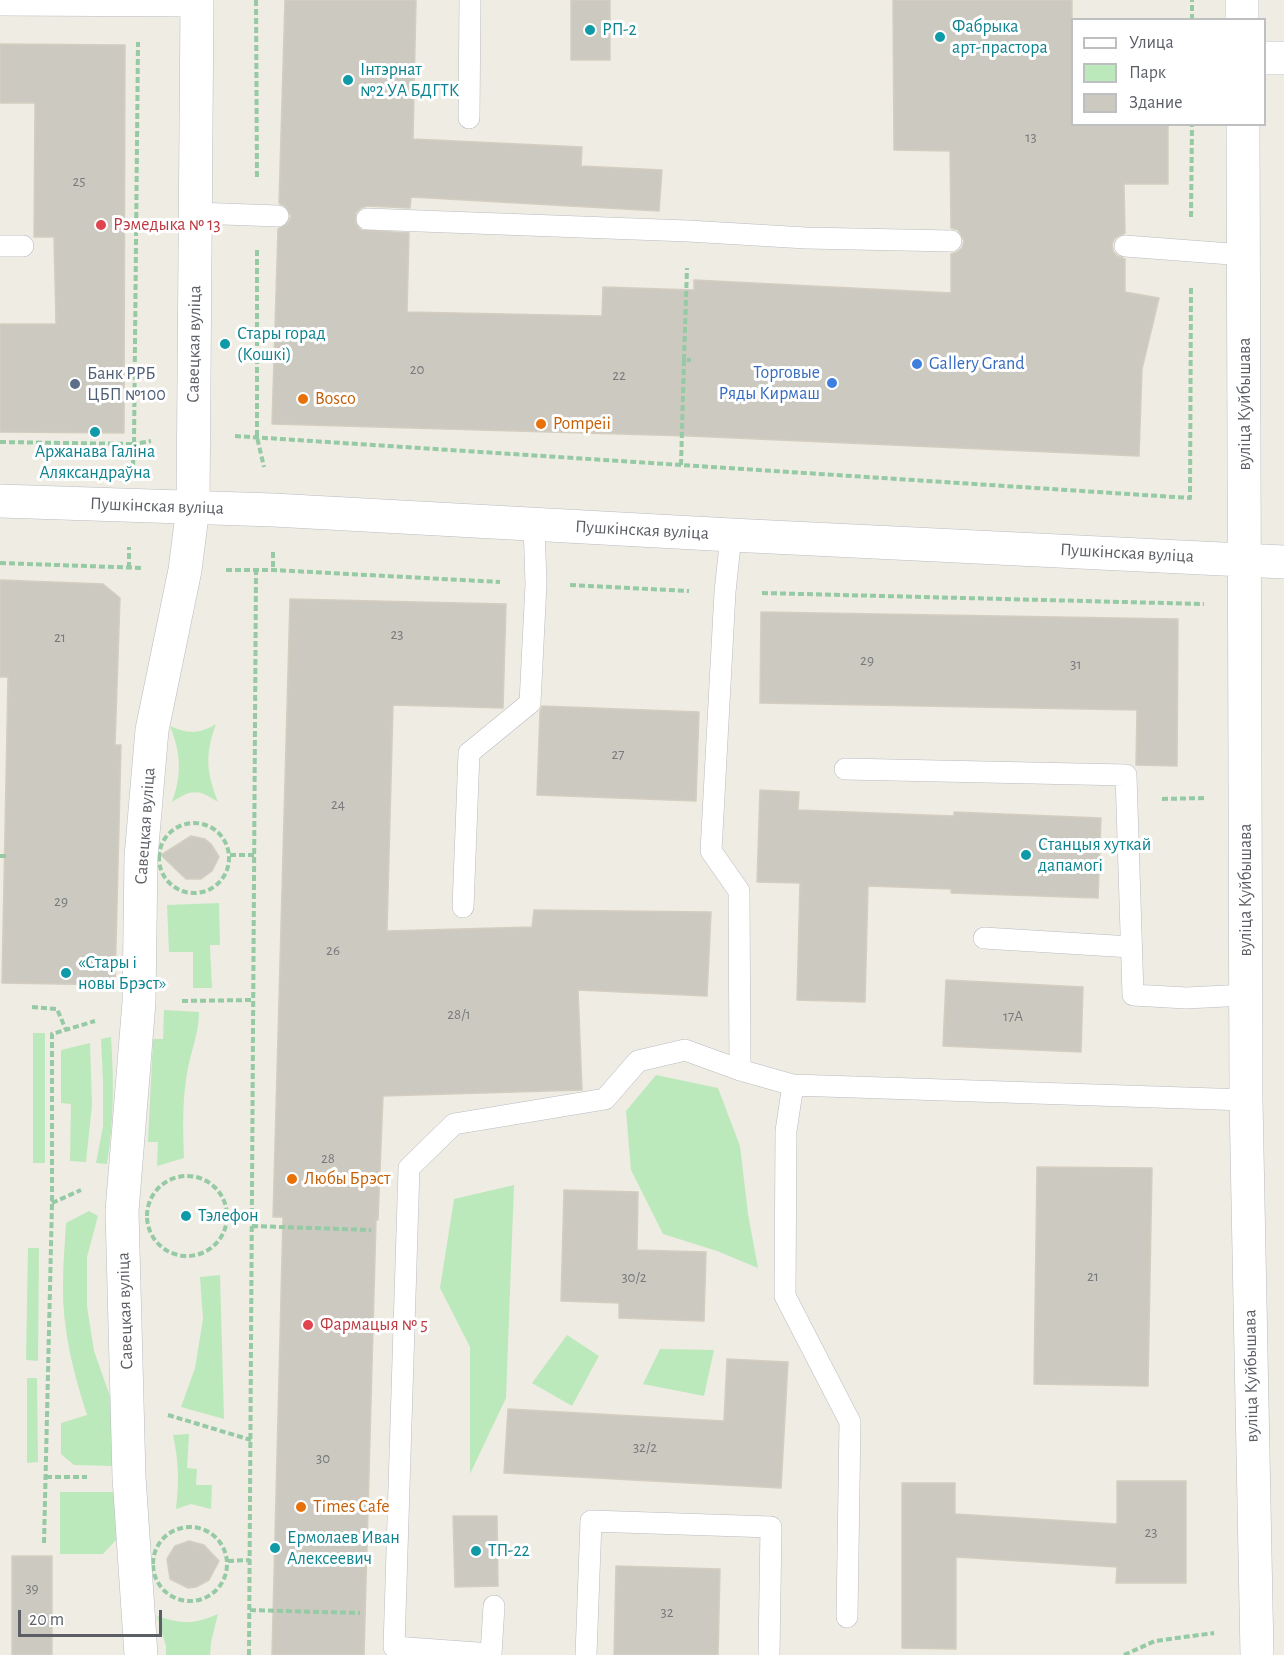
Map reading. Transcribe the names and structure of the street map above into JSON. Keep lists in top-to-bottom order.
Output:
{
  "streets": {
    "street": ["Савецкая вуліца", "вуліца Куйбышава", "Пушкінская вуліца"]
  },
  "crossings": [
    ["Савецкая вуліца", "Пушкінская вуліца"],
    ["вуліца Куйбышава", "Пушкінская вуліца"]
  ],
  "places": [
    "РП-2",
    "Фабрыка арт-прастора",
    "Інтэрнат №2 УА БДГТК",
    "Рэмедыка № 13",
    "Стары горад (Кошкі)",
    "Gallery Grand",
    "Торговые Ряды Кирмаш",
    "Банк РРБ ЦБП №100",
    "Bosco",
    "Pompeii",
    "Аржанава Галіна Аляксандраўна",
    "Станцыя хуткай дапамогі",
    "«Стары і новы Брэст»",
    "Любы Брэст",
    "Тэлефон",
    "Фармацыя № 5",
    "Times Cafe",
    "Ермолаев Иван Алексеевич",
    "ТП-22"
  ],
  "house_numbers": [
    "13",
    "25",
    "20",
    "22",
    "23",
    "21",
    "29",
    "31",
    "27",
    "24",
    "29",
    "26",
    "28/1",
    "17А",
    "28",
    "21",
    "30/2",
    "32/2",
    "30",
    "23",
    "39",
    "32"
  ],
  "legend": ["Улица", "Парк", "Здание"],
  "scale_bar": "20 m"
}
